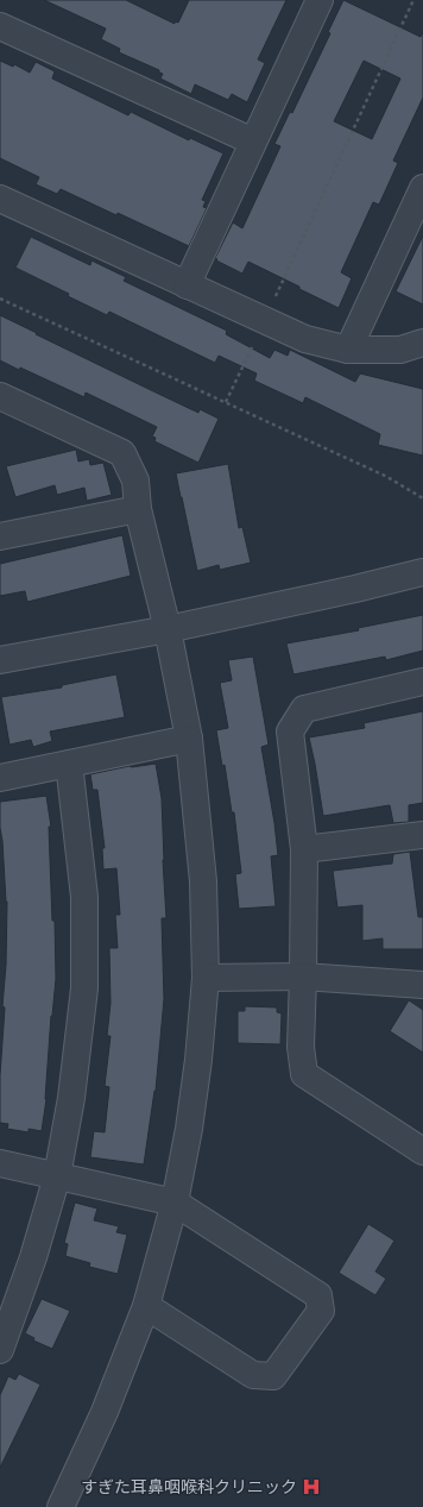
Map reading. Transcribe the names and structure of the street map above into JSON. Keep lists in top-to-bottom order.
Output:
{
  "places": {
    "hospital": ["すぎた耳鼻咽喉科クリニック"]
  }
}
